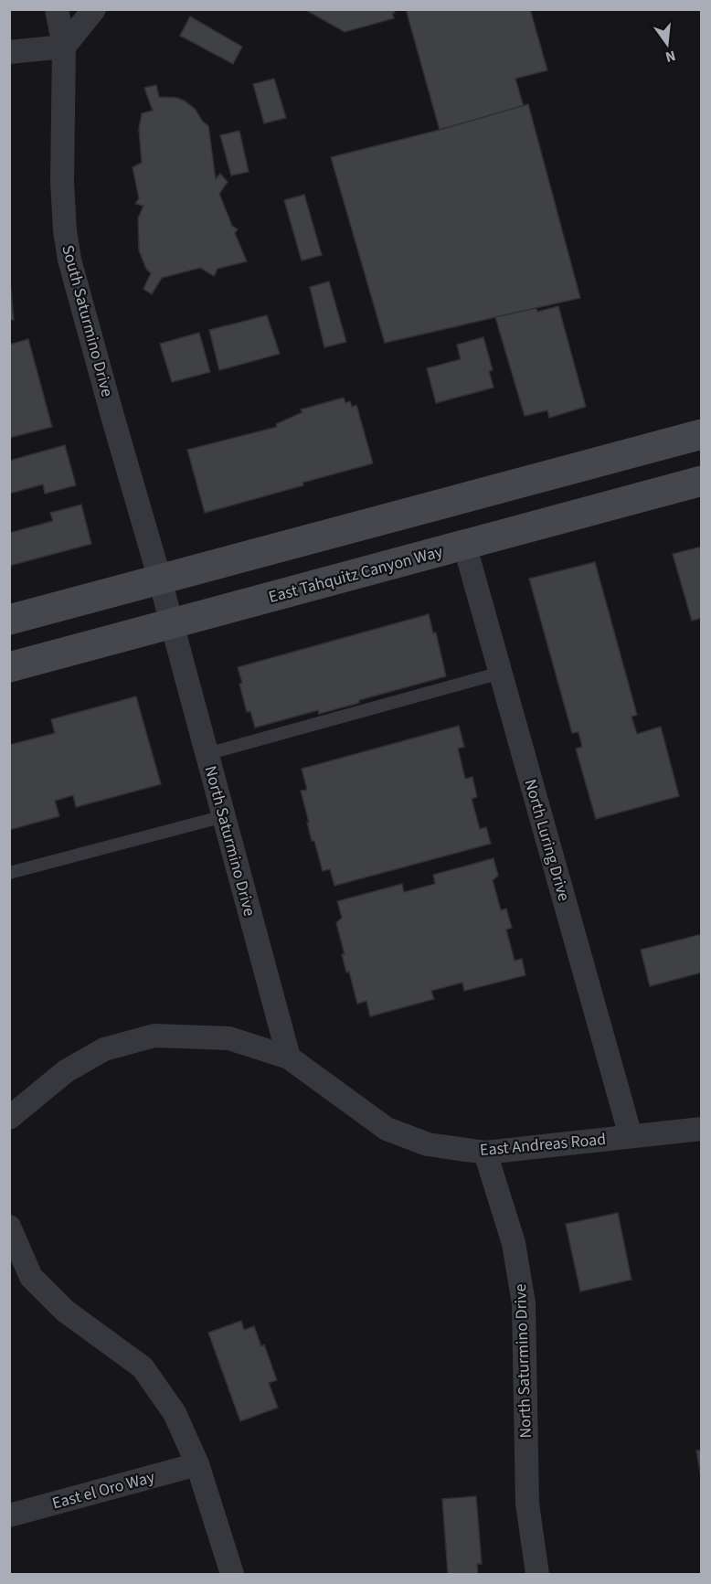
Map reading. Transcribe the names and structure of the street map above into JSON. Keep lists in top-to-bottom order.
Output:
{
  "streets": {
    "main road": ["East Tahquitz Canyon Way"],
    "street": [
      "South Saturmino Drive",
      "North Luring Drive",
      "North Saturmino Drive",
      "East Andreas Road",
      "East el Oro Way"
    ]
  },
  "crossings": [
    ["South Saturmino Drive", "East Tahquitz Canyon Way"],
    ["South Saturmino Drive", "North Saturmino Drive"],
    ["East Tahquitz Canyon Way", "North Luring Drive"],
    ["East Tahquitz Canyon Way", "North Saturmino Drive"],
    ["North Luring Drive", "East Andreas Road"],
    ["North Saturmino Drive", "East Andreas Road"]
  ],
  "north": "bottom"
}
